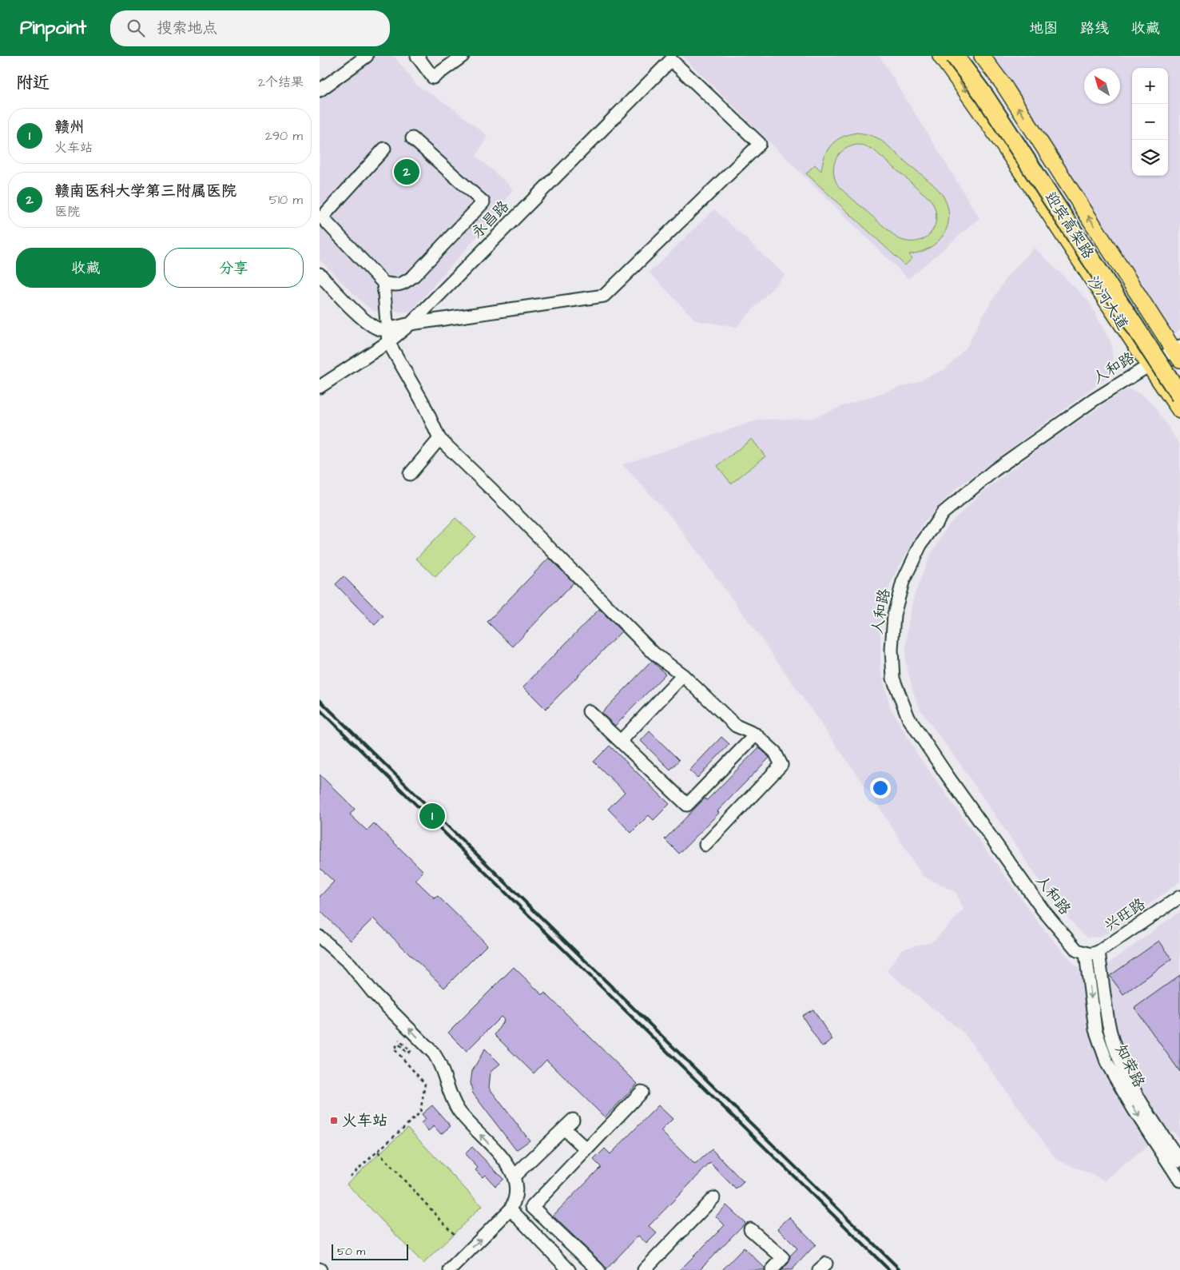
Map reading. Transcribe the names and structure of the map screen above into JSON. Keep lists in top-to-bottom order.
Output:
{
  "streets": {
    "highway": ["迎宾高架路"],
    "main road": ["沙河大道"],
    "street": [
      "永昌路",
      "人和路",
      "兴旺路",
      "知荣路"
    ]
  },
  "crossings": [
    ["沙河大道", "人和路"],
    ["人和路", "兴旺路"],
    ["人和路", "知荣路"],
    ["兴旺路", "知荣路"]
  ],
  "places": {
    "transit": ["火车站"]
  },
  "scale_bar": "50 m",
  "north": "top left",
  "page": {
    "header": "Pinpoint",
    "search": "搜索地点",
    "nav": ["地图", "路线", "收藏"],
    "heading": ["附近", "2个结果"],
    "map_buttons": ["+", "−"],
    "list": [
      {
        "mark": "1",
        "name": "赣州",
        "note": "火车站",
        "value": "290 m"
      },
      {
        "mark": "2",
        "name": "赣南医科大学第三附属医院",
        "note": "医院",
        "value": "510 m"
      }
    ],
    "pins": ["2", "1"],
    "buttons": ["收藏", "分享"],
    "scale": "50 m"
  }
}
